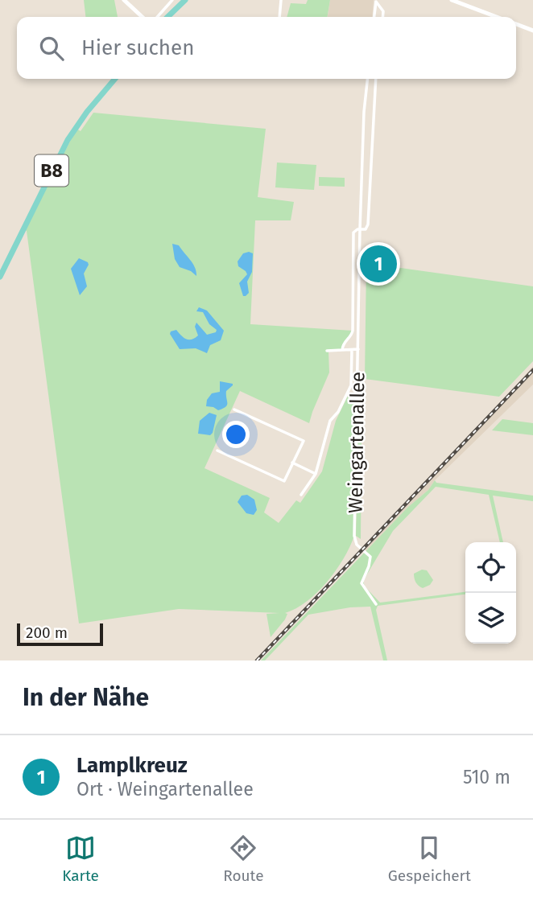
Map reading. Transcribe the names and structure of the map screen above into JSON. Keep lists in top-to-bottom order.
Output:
{
  "streets": {
    "main road": ["B8"],
    "street": ["Weingartenallee"]
  },
  "scale_bar": "200 m",
  "page": {
    "search": "Hier suchen",
    "pins": "1",
    "scale": "200 m",
    "heading": "In der Nähe",
    "list": [
      {
        "mark": "1",
        "name": "Lamplkreuz",
        "note": "Ort · Weingartenallee",
        "value": "510 m"
      }
    ],
    "nav": ["Karte", "Route", "Gespeichert"]
  }
}
